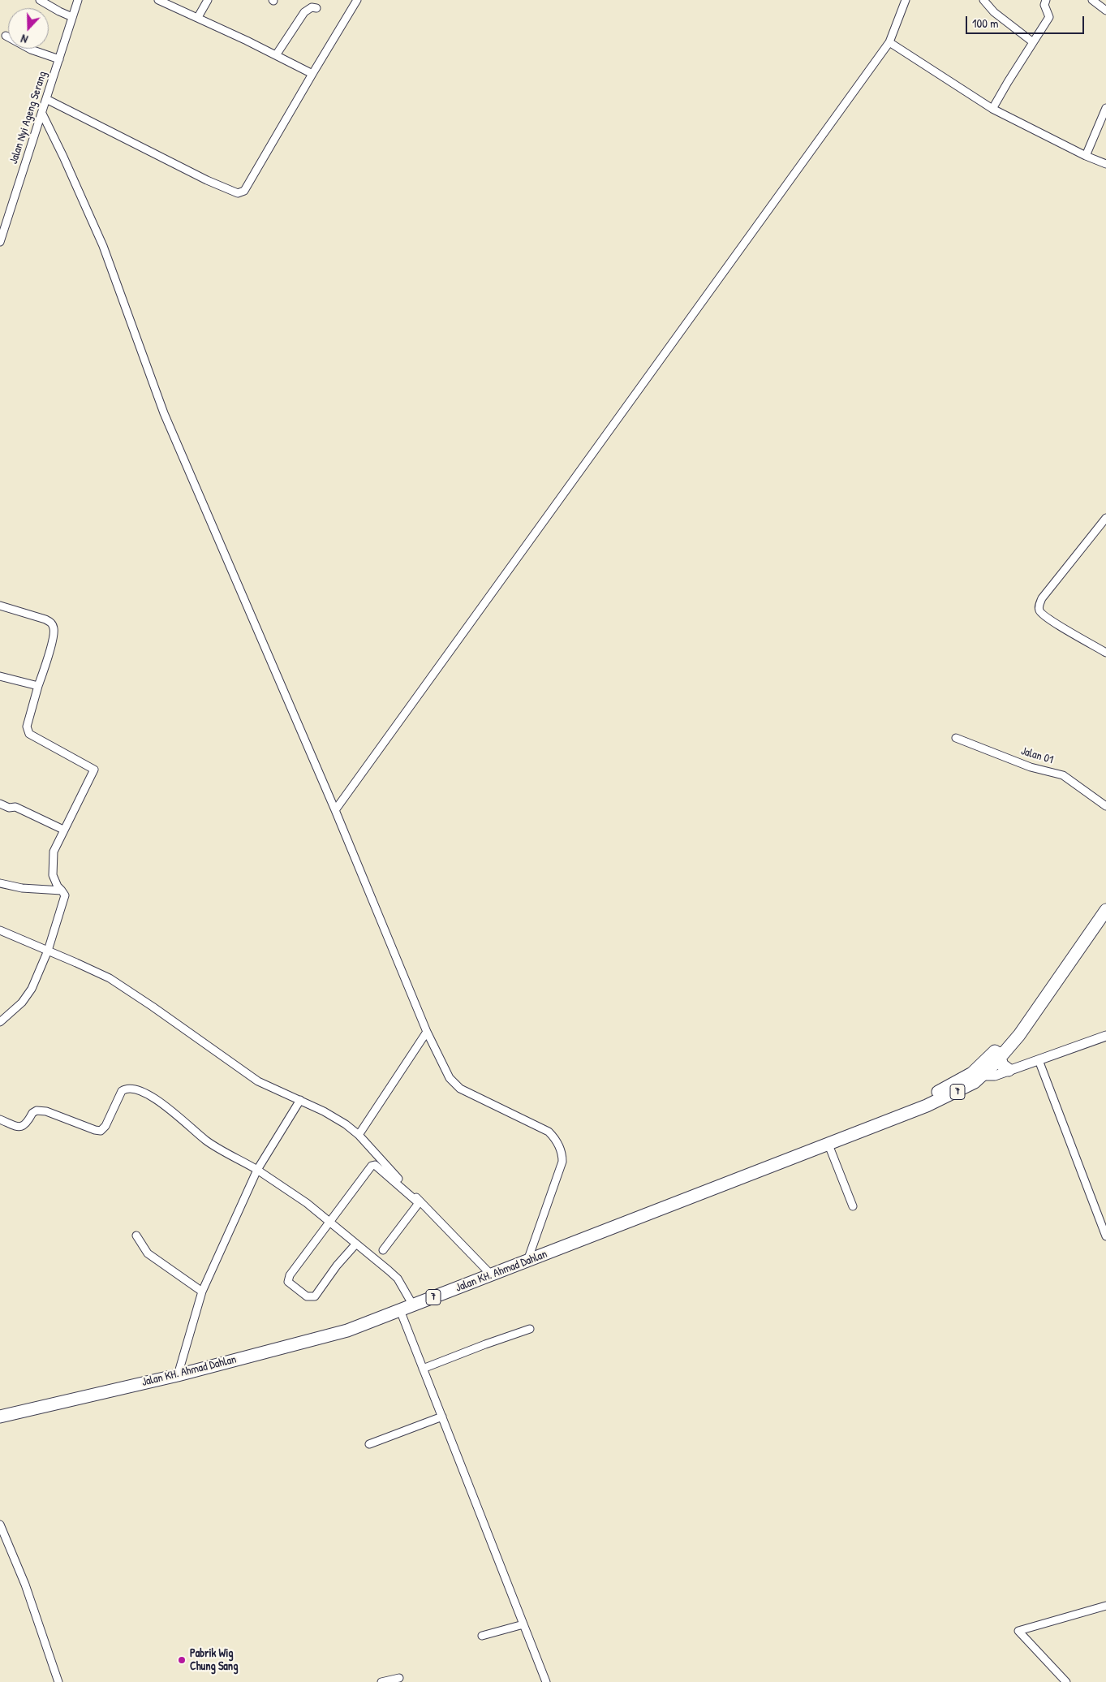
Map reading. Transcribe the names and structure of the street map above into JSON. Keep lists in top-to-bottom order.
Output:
{
  "streets": {
    "highway": ["7", "Jalan KH. Ahmad Dahlan"],
    "street": ["Jalan Nyi Ageng Serang", "Jalan 01"]
  },
  "places": ["Pabrik Wig Chung Sang"],
  "scale_bar": "100 m",
  "north": "bottom"
}
